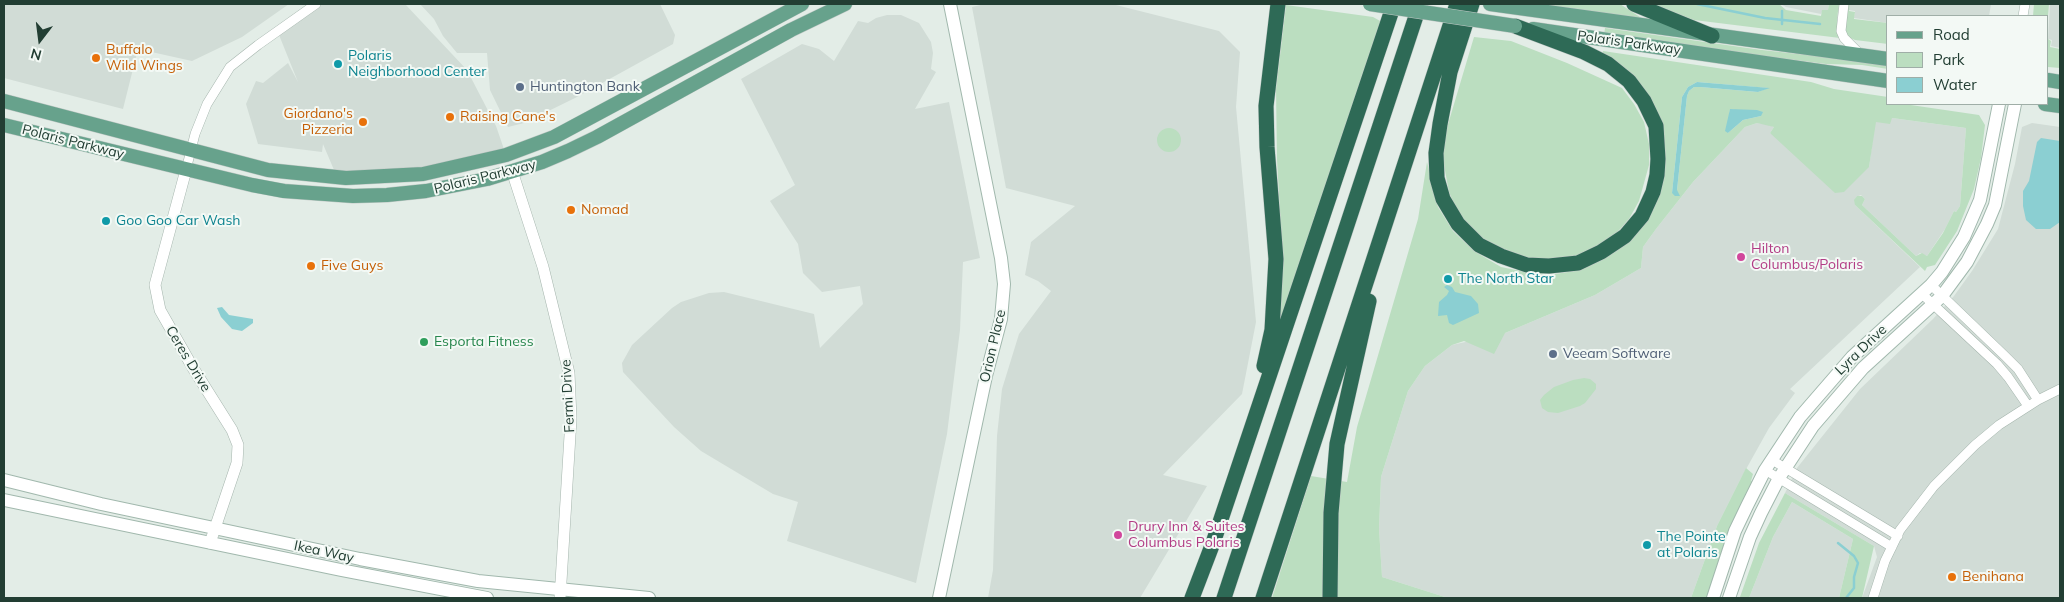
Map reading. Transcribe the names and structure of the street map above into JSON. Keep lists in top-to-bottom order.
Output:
{
  "streets": {
    "main road": [
      "Polaris Parkway",
      "Orion Place",
      "Lyra Drive",
      "Ikea Way"
    ],
    "street": ["Ceres Drive", "Fermi Drive"]
  },
  "crossings": [
    ["Polaris Parkway", "Ceres Drive"],
    ["Polaris Parkway", "Fermi Drive"],
    ["Ceres Drive", "Ikea Way"],
    ["Fermi Drive", "Ikea Way"]
  ],
  "places": [
    "Buffalo Wild Wings",
    "Polaris Neighborhood Center",
    "Huntington Bank",
    "Raising Cane's",
    "Giordano's Pizzeria",
    "Nomad",
    "Goo Goo Car Wash",
    "Hilton Columbus/Polaris",
    "Five Guys",
    "The North Star",
    "Esporta Fitness",
    "Veeam Software",
    "Drury Inn & Suites Columbus Polaris",
    "The Pointe at Polaris",
    "Benihana"
  ],
  "legend": ["Road", "Park", "Water"],
  "north": "bottom"
}
